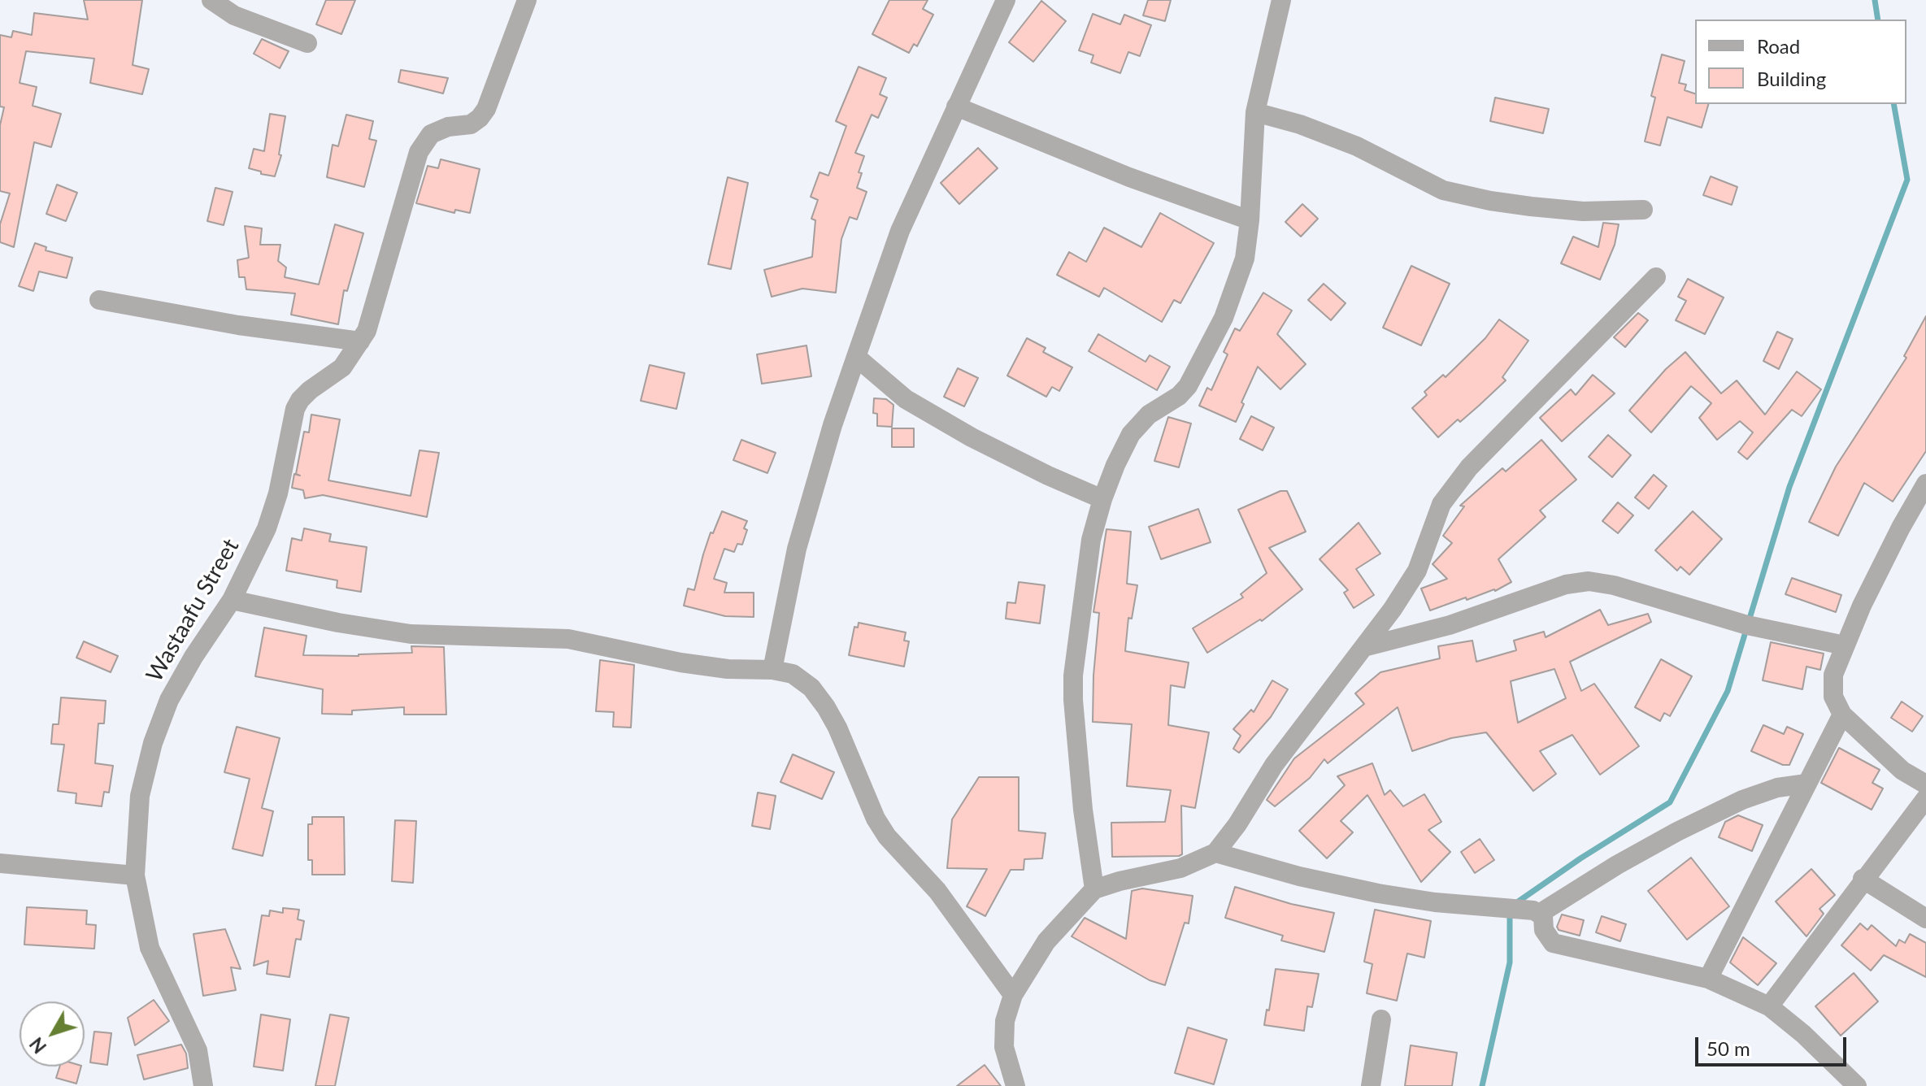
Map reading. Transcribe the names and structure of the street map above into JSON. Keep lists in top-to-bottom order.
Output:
{
  "streets": {
    "street": ["Wastaafu Street"]
  },
  "legend": ["Road", "Building"],
  "scale_bar": "50 m",
  "north": "bottom left"
}
